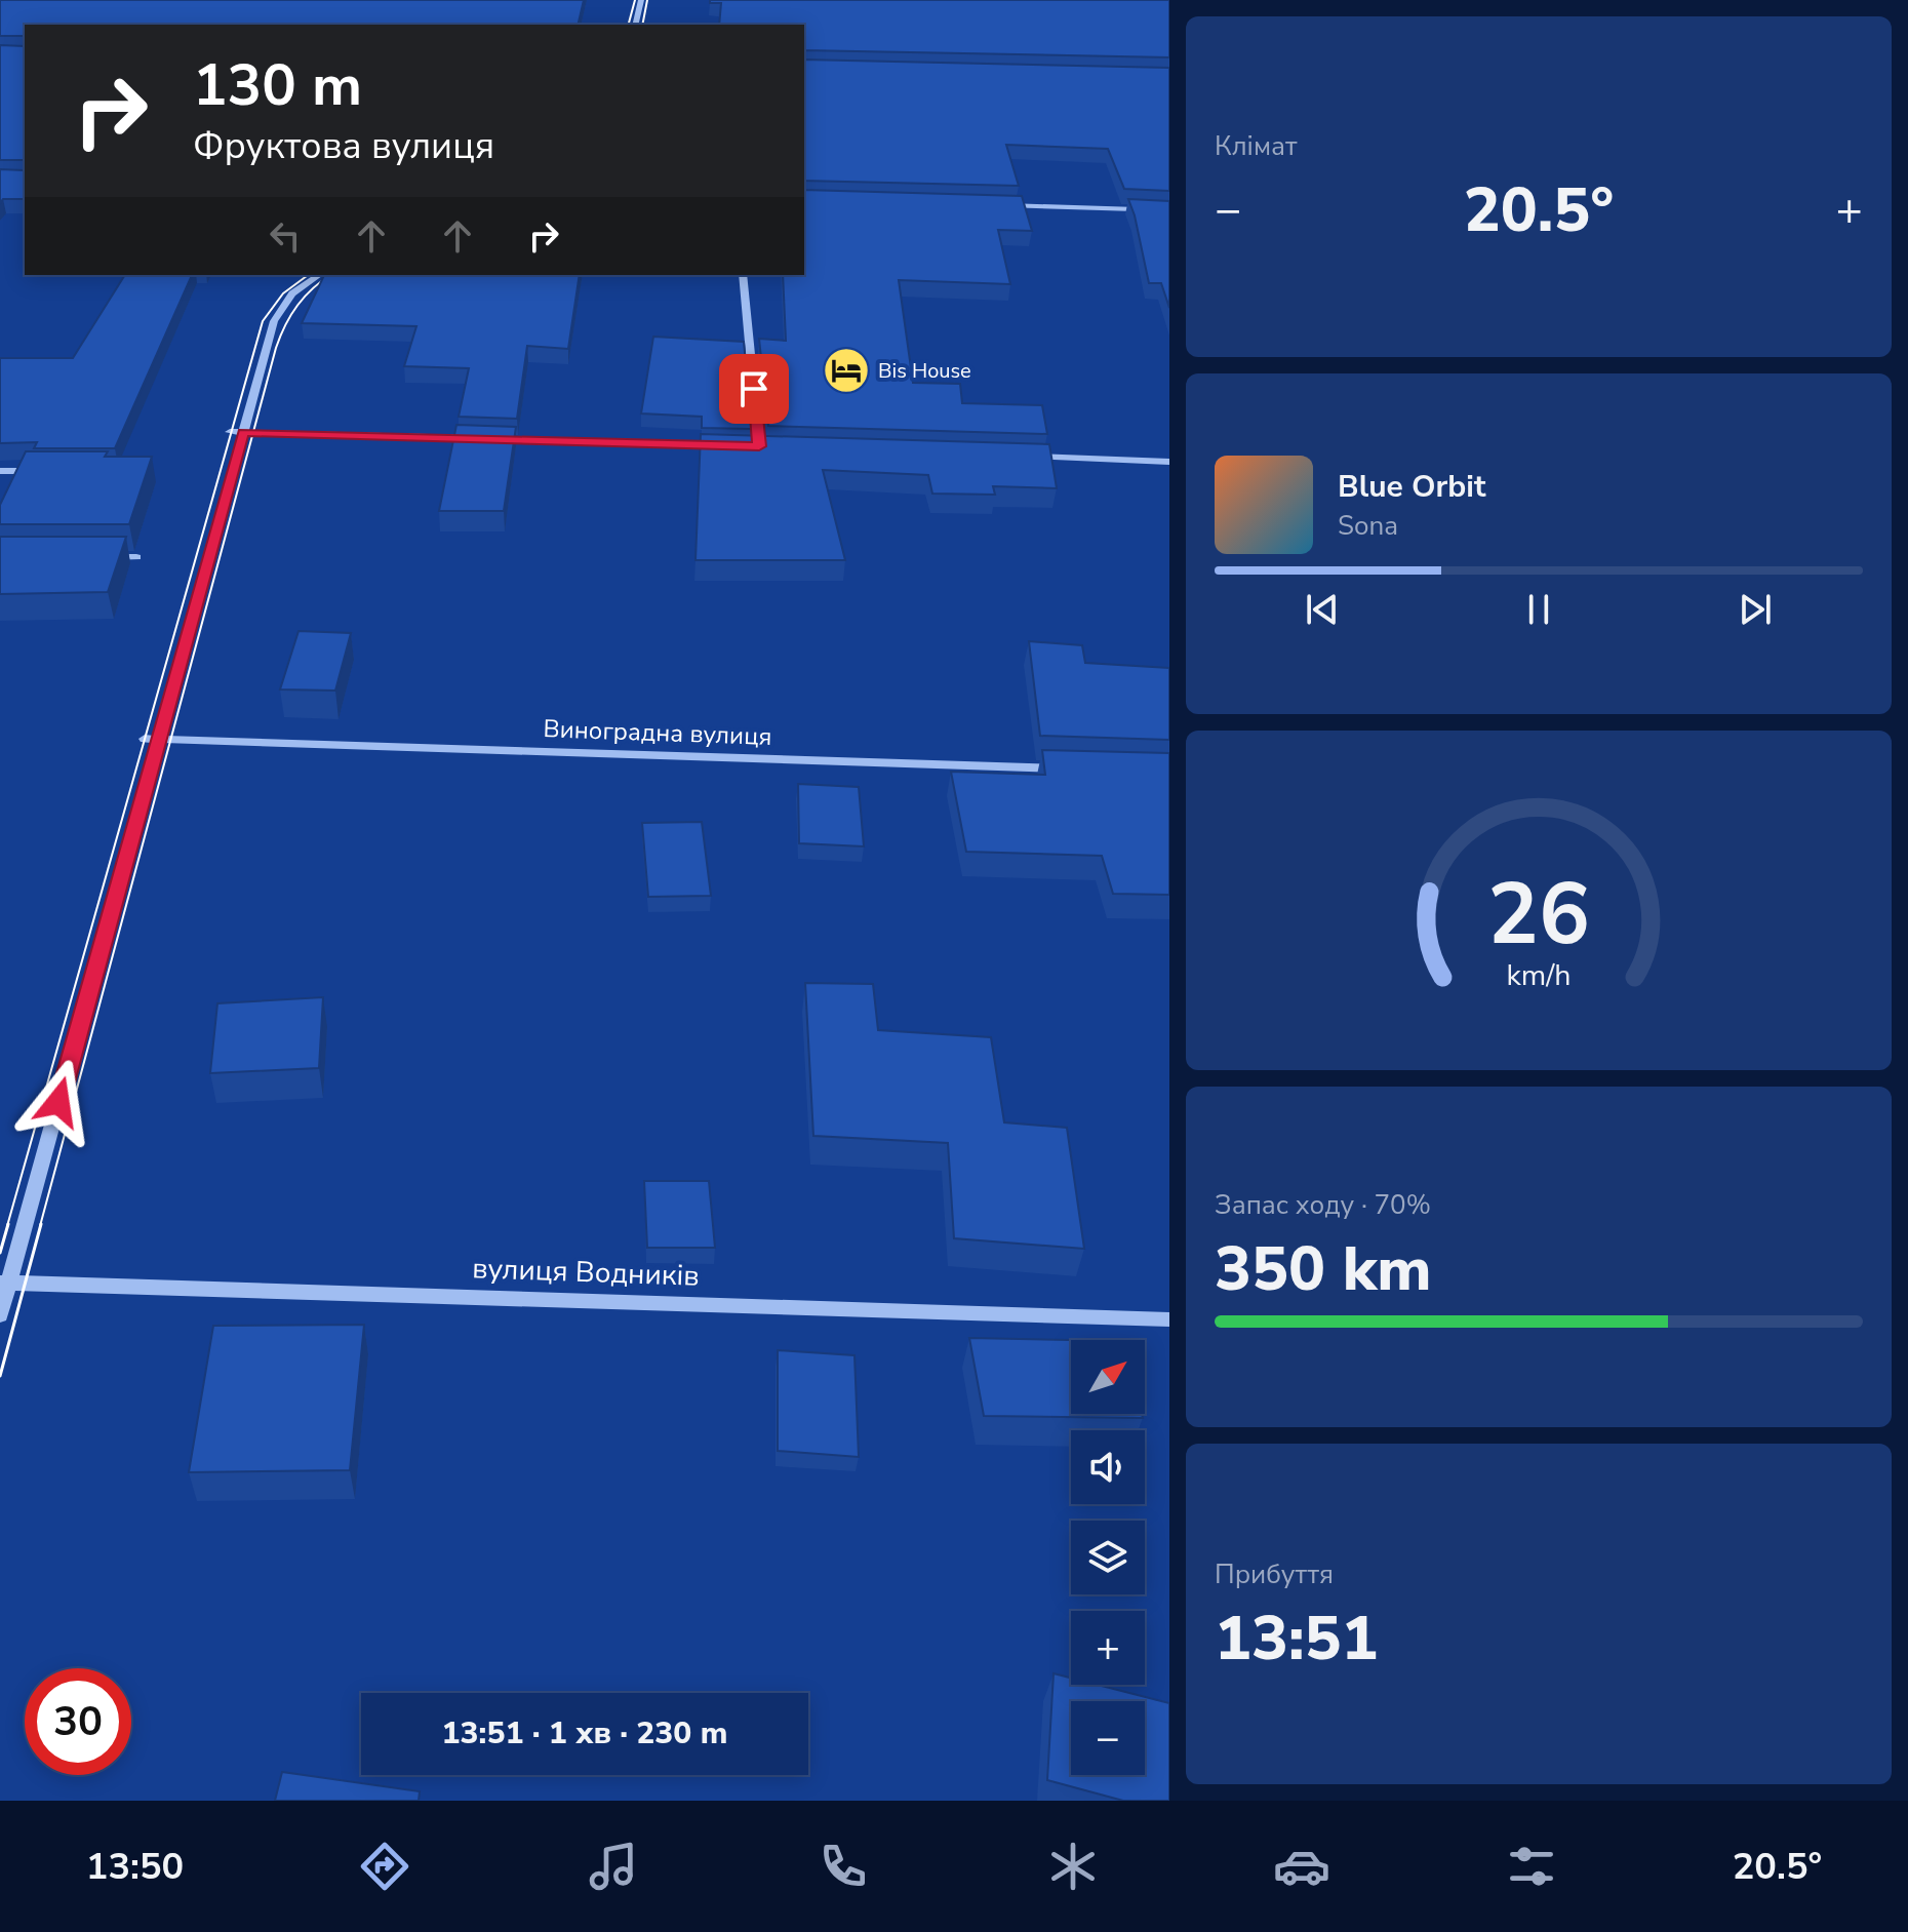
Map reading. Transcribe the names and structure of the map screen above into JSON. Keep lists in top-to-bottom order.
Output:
{
  "streets": {
    "street": ["Виноградна вулиця", "вулиця Водників"]
  },
  "places": {
    "hotel": ["Bis House"]
  },
  "north": "top right",
  "page": {
    "tile": [
      "Клімат",
      ["Запас ходу · 70%", "350 km"],
      ["Прибуття", "13:51"]
    ],
    "turn": ["130 m", "Фруктова вулиця"],
    "heat": ["−", "20.5°", "+"],
    "song": ["Blue Orbit", "Sona"],
    "map_buttons": ["+", "−"],
    "limit": "30",
    "trip": "13:51 · 1 хв · 230 m",
    "tabs": ["13:50", "20.5°"],
    "gauge": ["26", "km/h"]
  }
}
